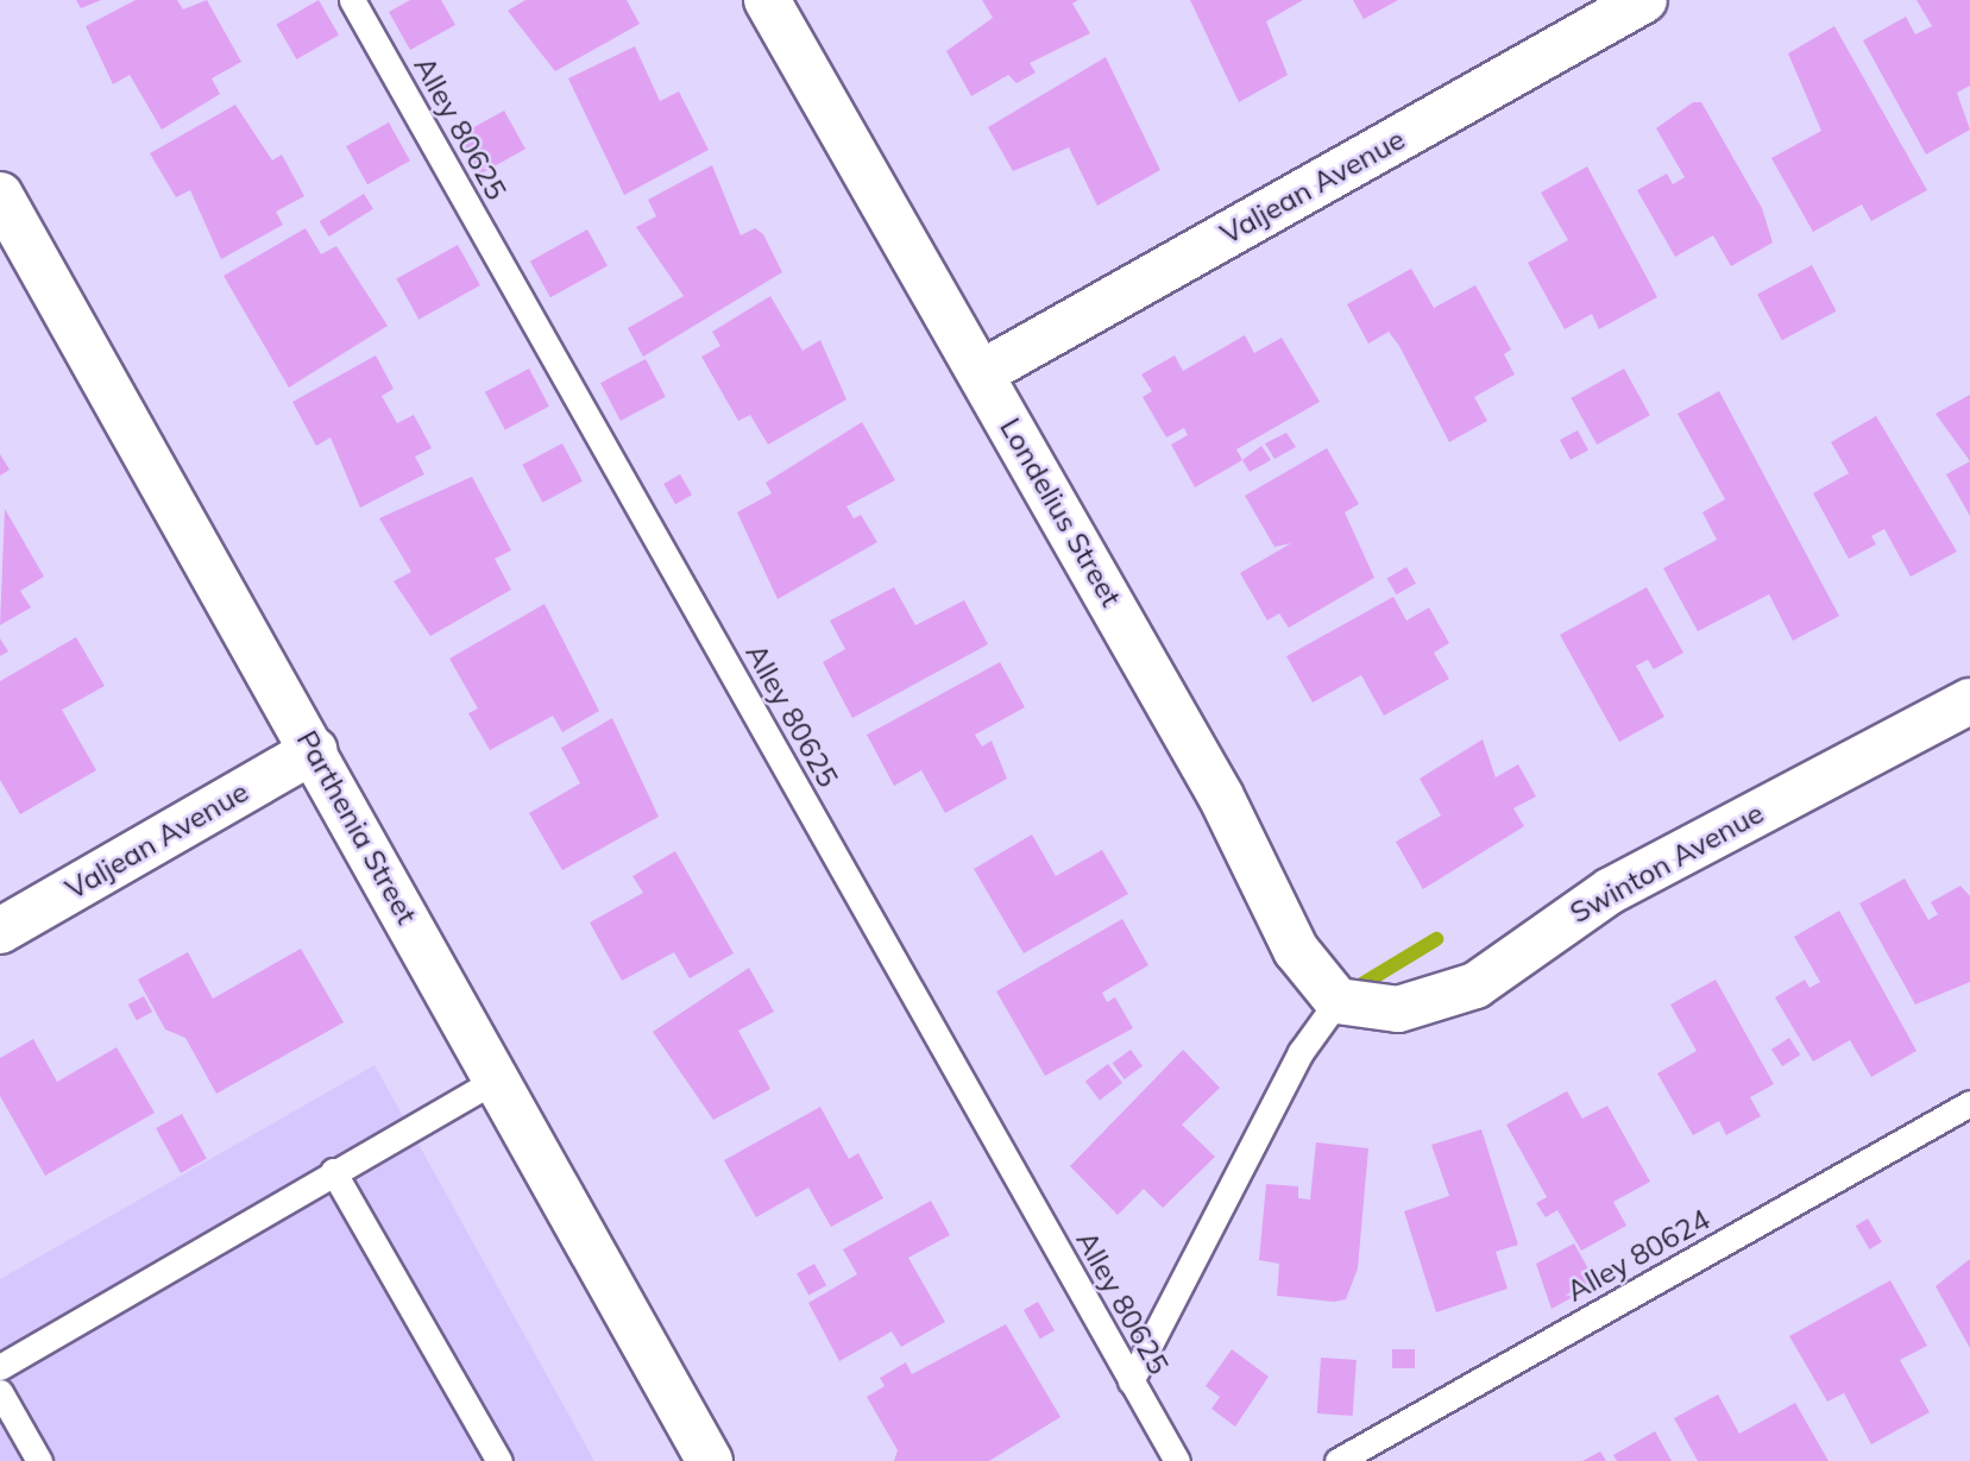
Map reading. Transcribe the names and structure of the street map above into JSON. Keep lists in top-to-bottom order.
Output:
{
  "streets": {
    "street": [
      "Valjean Avenue",
      "Londelius Street",
      "Parthenia Street",
      "Swinton Avenue"
    ],
    "lane": ["Alley 80625", "Alley 80624"]
  },
  "crossings": [
    ["Valjean Avenue", "Londelius Street"],
    ["Valjean Avenue", "Parthenia Street"],
    ["Londelius Street", "Swinton Avenue"]
  ]
}
